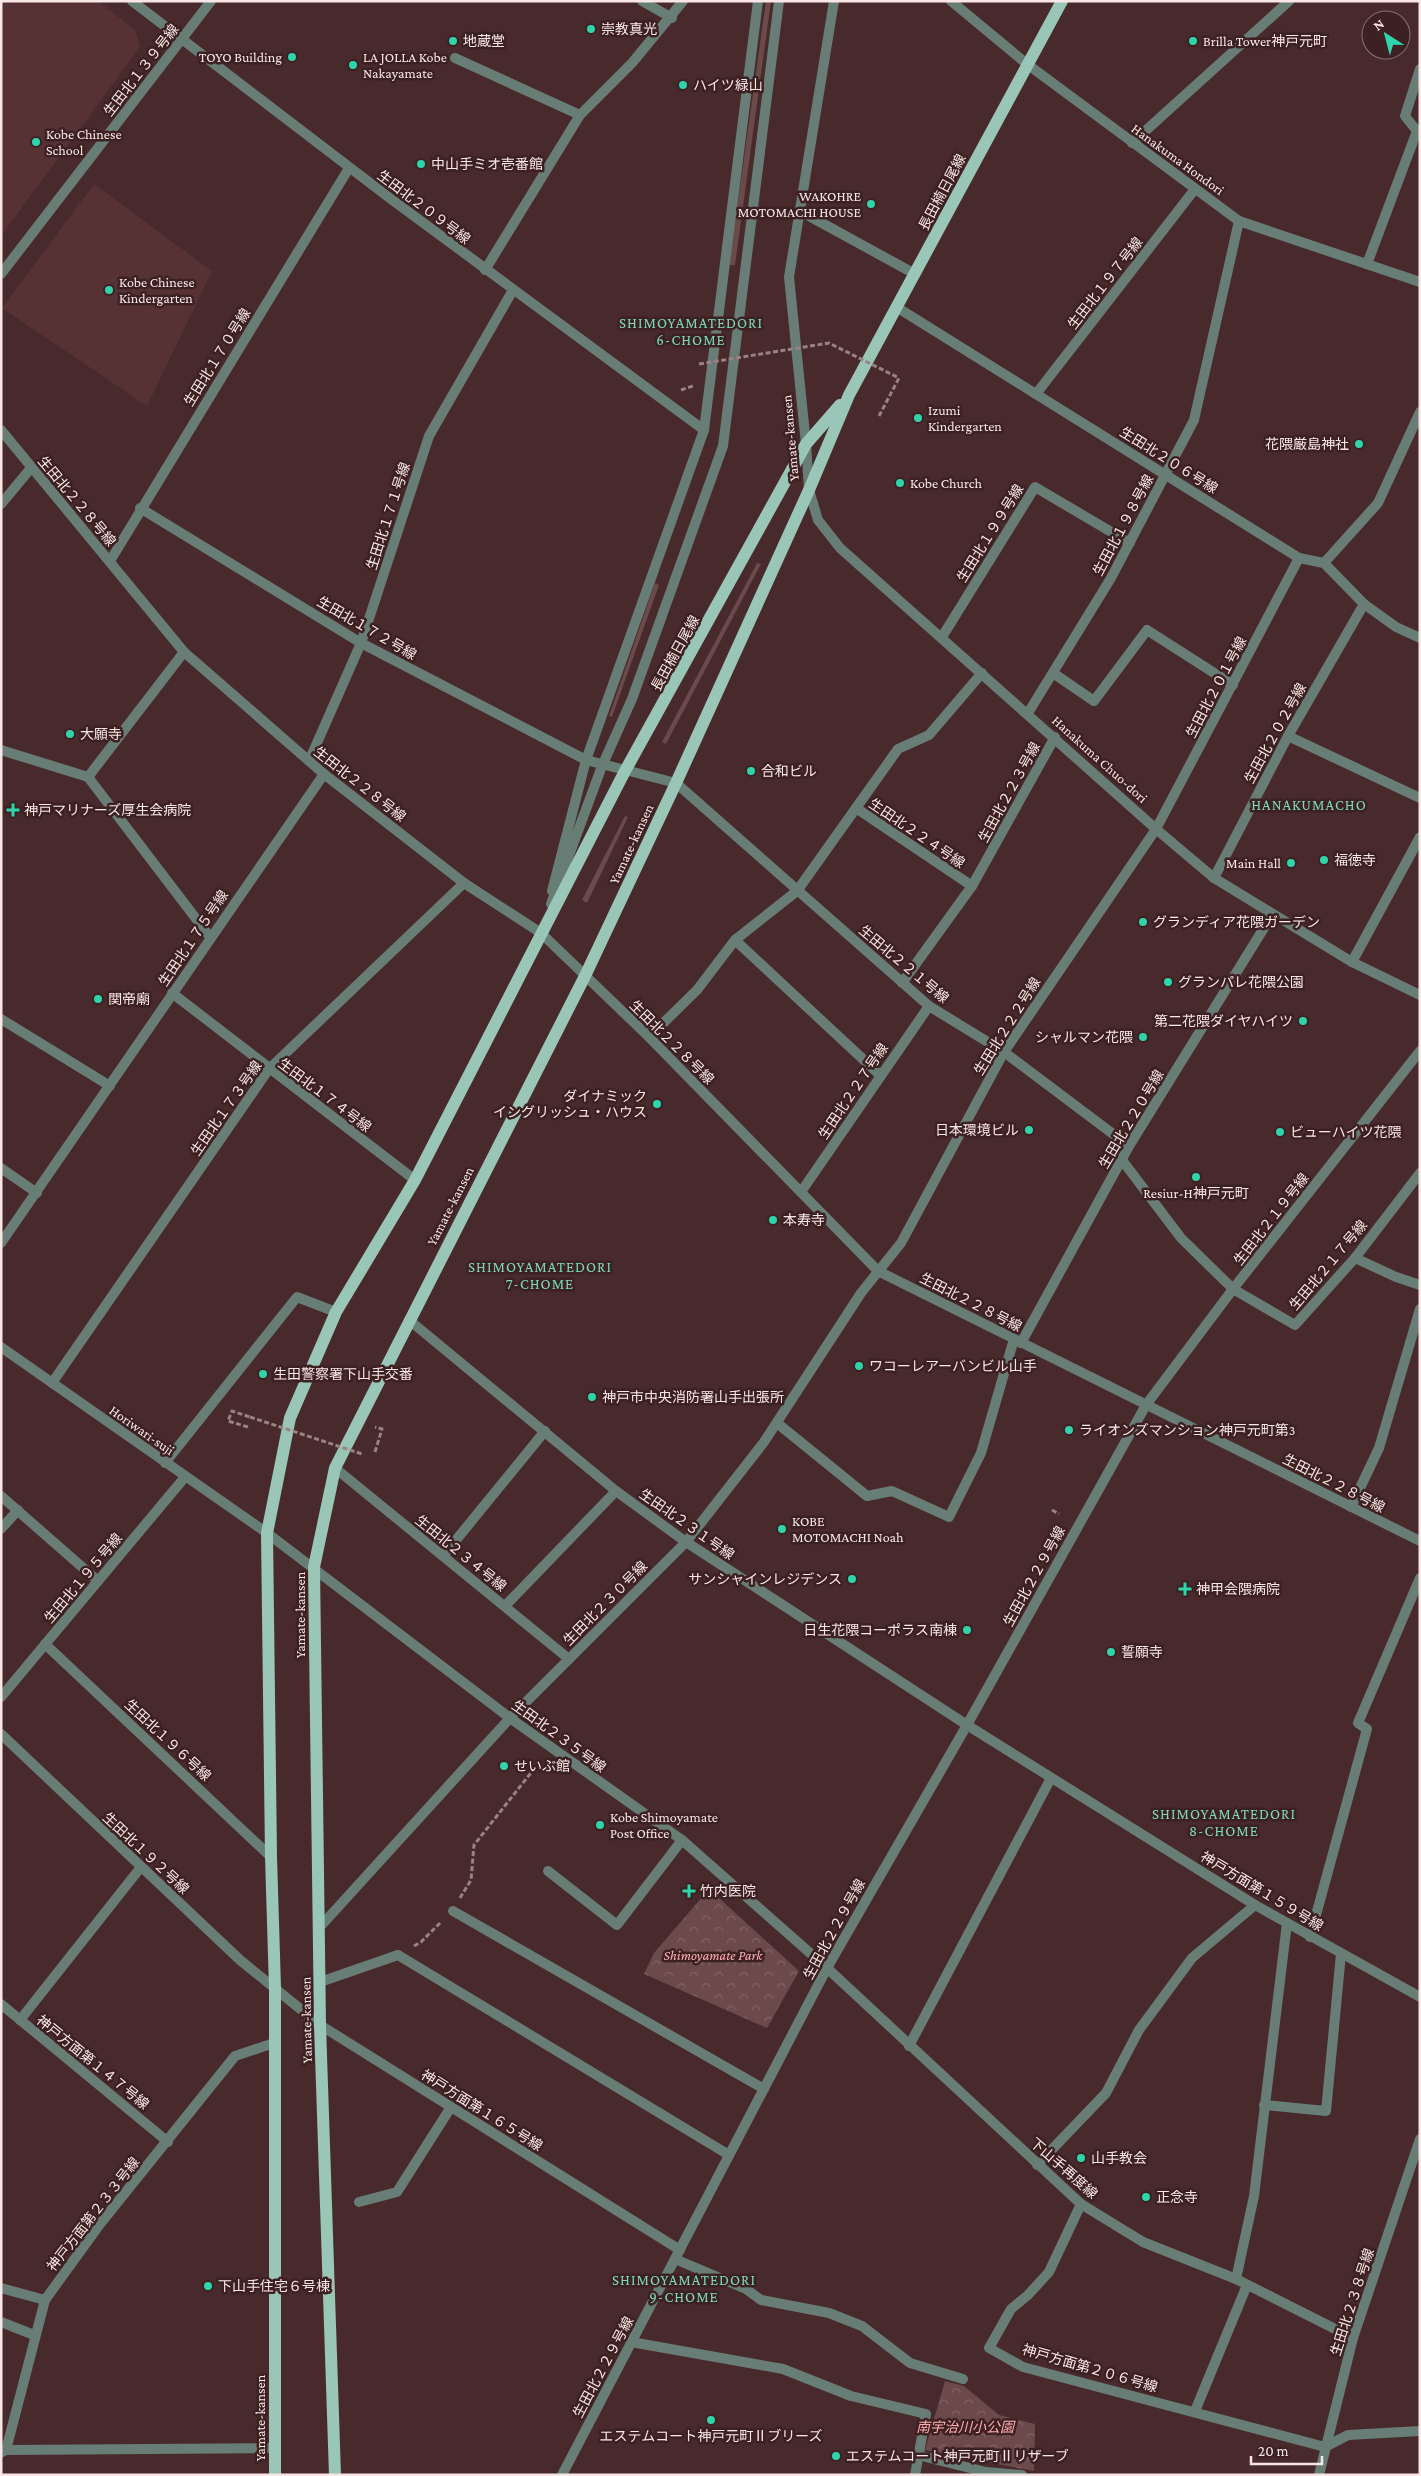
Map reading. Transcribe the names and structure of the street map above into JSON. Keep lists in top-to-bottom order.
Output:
{
  "streets": {
    "main road": ["長田楠日尾線", "Yamate-kansen"],
    "street": [
      "生田北１３９号線",
      "Hanakuma Hondori",
      "生田北２０９号線",
      "生田北１９７号線",
      "生田北１７０号線",
      "生田北２０６号線",
      "生田北２２８号線",
      "生田北１７１号線",
      "生田北１９８号線",
      "生田北１９９号線",
      "生田北１７２号線",
      "生田北２０１号線",
      "生田北２０２号線",
      "Hanakuma Chuo-dori",
      "生田北２２３号線",
      "生田北２２４号線",
      "生田北１７５号線",
      "生田北２２１号線",
      "生田北２２２号線",
      "生田北２２７号線",
      "生田北１７４号線",
      "生田北１７３号線",
      "生田北２２０号線",
      "生田北２１９号線",
      "生田北２１７号線",
      "Horiwari-suji",
      "生田北２３１号線",
      "生田北２３４号線",
      "生田北２２９号線",
      "生田北１９５号線",
      "生田北２３０号線",
      "生田北２３５号線",
      "生田北１９６号線",
      "生田北１９２号線",
      "神戸方面第１５９号線",
      "神戸方面第１４７号線",
      "神戸方面第１６５号線",
      "下山手再度線",
      "神戸方面第２３３号線",
      "生田北２３８号線",
      "神戸方面第２０６号線"
    ]
  },
  "crossings": [
    ["生田北１３９号線", "生田北２０９号線"],
    ["Hanakuma Hondori", "長田楠日尾線"],
    ["Hanakuma Hondori", "生田北１９７号線"],
    ["Hanakuma Hondori", "生田北１９８号線"],
    ["長田楠日尾線", "Yamate-kansen"],
    ["長田楠日尾線", "生田北２０６号線"],
    ["長田楠日尾線", "生田北２２８号線"],
    ["長田楠日尾線", "生田北１７２号線"],
    ["長田楠日尾線", "Hanakuma Chuo-dori"],
    ["生田北２０９号線", "生田北１７０号線"],
    ["生田北２０９号線", "生田北１７１号線"],
    ["生田北１９７号線", "生田北２０６号線"],
    ["生田北１７０号線", "生田北２２８号線"],
    ["生田北１７０号線", "生田北１７２号線"],
    ["Yamate-kansen", "生田北２２８号線"],
    ["Yamate-kansen", "生田北１７２号線"],
    ["Yamate-kansen", "Hanakuma Chuo-dori"],
    ["Yamate-kansen", "生田北２２１号線"],
    ["Yamate-kansen", "生田北１７４号線"],
    ["Yamate-kansen", "Horiwari-suji"],
    ["Yamate-kansen", "生田北２３１号線"],
    ["Yamate-kansen", "生田北２３４号線"],
    ["Yamate-kansen", "生田北２３０号線"],
    ["Yamate-kansen", "生田北２３５号線"],
    ["Yamate-kansen", "生田北１９６号線"],
    ["Yamate-kansen", "生田北１９２号線"],
    ["Yamate-kansen", "神戸方面第１６５号線"],
    ["Yamate-kansen", "神戸方面第２３３号線"],
    ["生田北２０６号線", "生田北１９８号線"],
    ["生田北２０６号線", "生田北２０１号線"],
    ["生田北２２８号線", "生田北１７１号線"],
    ["生田北２２８号線", "生田北２２４号線"],
    ["生田北２２８号線", "生田北１７５号線"],
    ["生田北２２８号線", "生田北２２２号線"],
    ["生田北２２８号線", "生田北２２７号線"],
    ["生田北２２８号線", "生田北１７３号線"],
    ["生田北２２８号線", "生田北２２０号線"],
    ["生田北２２８号線", "生田北２１９号線"],
    ["生田北２２８号線", "生田北２２９号線"],
    ["生田北２２８号線", "生田北２３０号線"],
    ["生田北１７１号線", "生田北１７２号線"],
    ["生田北１９８号線", "生田北１９９号線"],
    ["生田北１９８号線", "Hanakuma Chuo-dori"],
    ["生田北１９９号線", "Hanakuma Chuo-dori"],
    ["生田北１７２号線", "生田北２２１号線"],
    ["生田北２０１号線", "Hanakuma Chuo-dori"],
    ["生田北２０１号線", "生田北２２２号線"],
    ["生田北２０２号線", "Hanakuma Chuo-dori"],
    ["Hanakuma Chuo-dori", "生田北２２３号線"],
    ["Hanakuma Chuo-dori", "生田北２２２号線"],
    ["Hanakuma Chuo-dori", "生田北２２０号線"],
    ["生田北２２３号線", "生田北２２４号線"],
    ["生田北２２３号線", "生田北２２１号線"],
    ["生田北２２４号線", "生田北２２１号線"],
    ["生田北１７５号線", "生田北１７４号線"],
    ["生田北２２１号線", "生田北２２２号線"],
    ["生田北２２１号線", "生田北２２７号線"],
    ["生田北２２１号線", "生田北２２０号線"],
    ["生田北２２２号線", "生田北２３０号線"],
    ["生田北１７４号線", "生田北１７３号線"],
    ["生田北１７３号線", "Horiwari-suji"],
    ["生田北２２０号線", "生田北２１７号線"],
    ["生田北２２０号線", "生田北２３０号線"],
    ["生田北２１９号線", "生田北２１７号線"],
    ["生田北２１９号線", "生田北２２９号線"],
    ["Horiwari-suji", "生田北１９５号線"],
    ["Horiwari-suji", "生田北２３５号線"],
    ["生田北２３１号線", "生田北２２９号線"],
    ["生田北２３１号線", "生田北２３０号線"],
    ["生田北２３１号線", "神戸方面第１５９号線"],
    ["生田北２３４号線", "生田北２３０号線"],
    ["生田北２２９号線", "生田北２３５号線"],
    ["生田北２２９号線", "神戸方面第１５９号線"],
    ["生田北２２９号線", "神戸方面第１６５号線"],
    ["生田北２２９号線", "下山手再度線"],
    ["生田北１９５号線", "生田北１９６号線"],
    ["生田北２３０号線", "生田北２３５号線"],
    ["生田北２３５号線", "下山手再度線"],
    ["生田北１９２号線", "神戸方面第１６５号線"],
    ["神戸方面第１４７号線", "神戸方面第２３３号線"],
    ["下山手再度線", "生田北２３８号線"],
    ["下山手再度線", "神戸方面第２０６号線"],
    ["生田北２３８号線", "神戸方面第２０６号線"]
  ],
  "districts": [
    "SHIMOYAMATEDORI 6-CHOME",
    "HANAKUMACHO",
    "SHIMOYAMATEDORI 7-CHOME",
    "SHIMOYAMATEDORI 8-CHOME",
    "SHIMOYAMATEDORI 9-CHOME"
  ],
  "parks": ["Shimoyamate Park", "南宇治川小公園"],
  "places": {
    "other": [
      "崇教真光",
      "地蔵堂",
      "Brilla Tower神戸元町",
      "TOYO Building",
      "LA JOLLA Kobe Nakayamate",
      "ハイツ緑山",
      "Kobe Chinese School",
      "中山手ミオ壱番館",
      "WAKOHRE MOTOMACHI HOUSE",
      "Kobe Chinese Kindergarten",
      "Izumi Kindergarten",
      "花隈厳島神社",
      "Kobe Church",
      "大願寺",
      "合和ビル",
      "福徳寺",
      "Main Hall",
      "グランディア花隈ガーデン",
      "グランパレ花隈公園",
      "関帝廟",
      "第二花隈ダイヤハイツ",
      "シャルマン花隈",
      "ダイナミック イングリッシュ・ハウス",
      "日本環境ビル",
      "ビューハイツ花隈",
      "Resiur-H神戸元町",
      "本寿寺",
      "ワコーレアーバンビル山手",
      "生田警察署下山手交番",
      "神戸市中央消防署山手出張所",
      "ライオンズマンション神戸元町第3",
      "KOBE MOTOMACHI Noah",
      "サンシャインレジデンス",
      "日生花隈コーポラス南棟",
      "誓願寺",
      "せいぶ館",
      "Kobe Shimoyamate Post Office",
      "山手教会",
      "正念寺",
      "下山手住宅６号棟",
      "エステムコート神戸元町Ⅱブリーズ",
      "エステムコート神戸元町Ⅱリザーブ"
    ],
    "health": ["神戸マリナーズ厚生会病院", "神甲会隈病院", "竹内医院"]
  },
  "scale_bar": "20 m",
  "north": "top left"
}
